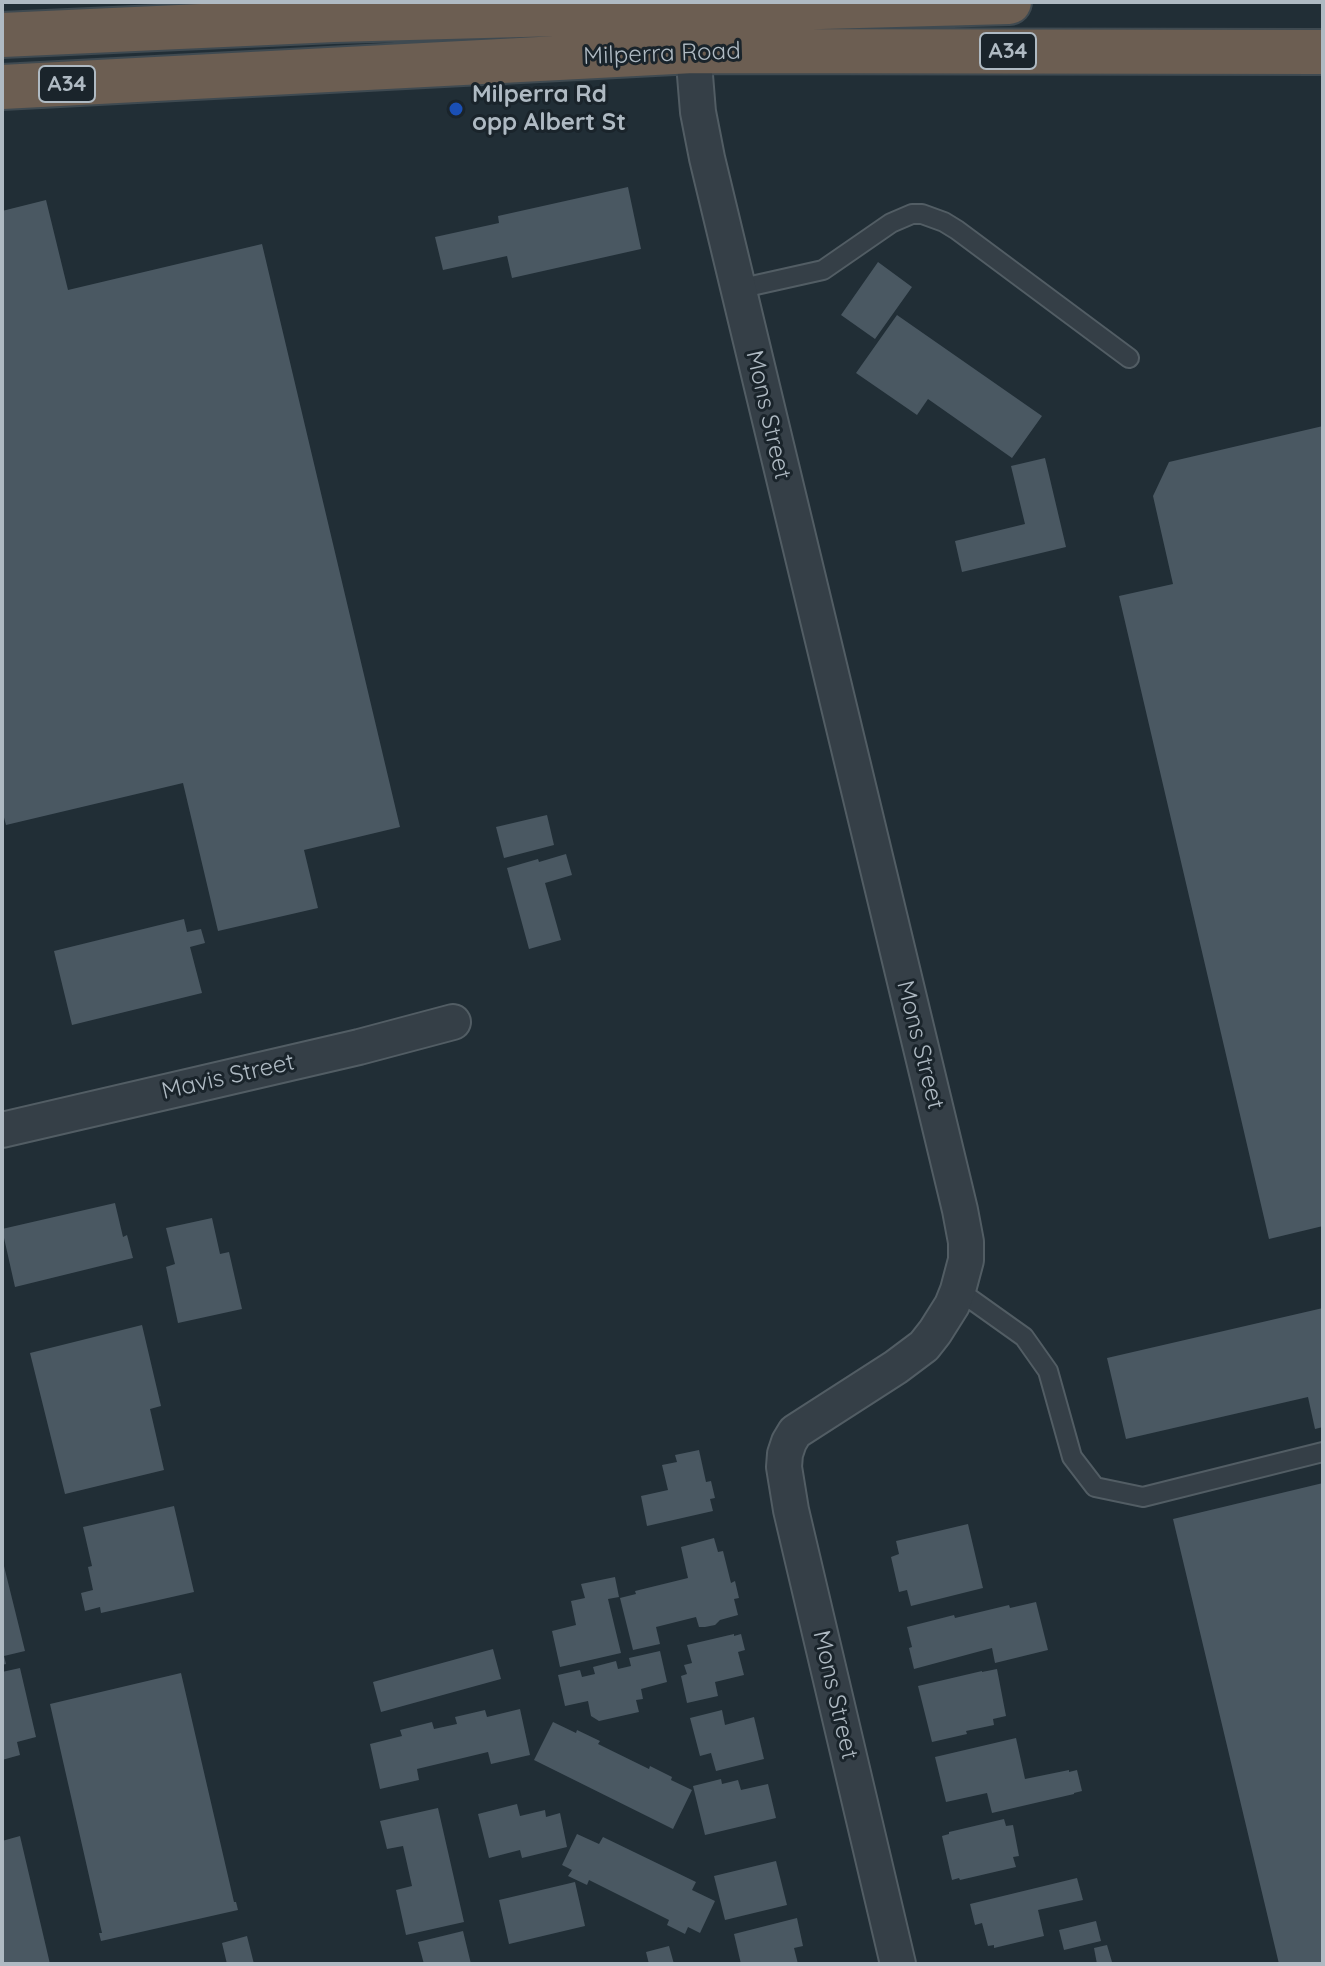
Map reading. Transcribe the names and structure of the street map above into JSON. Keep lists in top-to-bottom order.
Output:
{
  "streets": {
    "highway": ["A34", "Milperra Road"],
    "street": ["Mons Street", "Mavis Street"]
  },
  "crossings": [
    ["Milperra Road", "Mons Street"]
  ],
  "places": ["Milperra Rd opp Albert St"]
}
